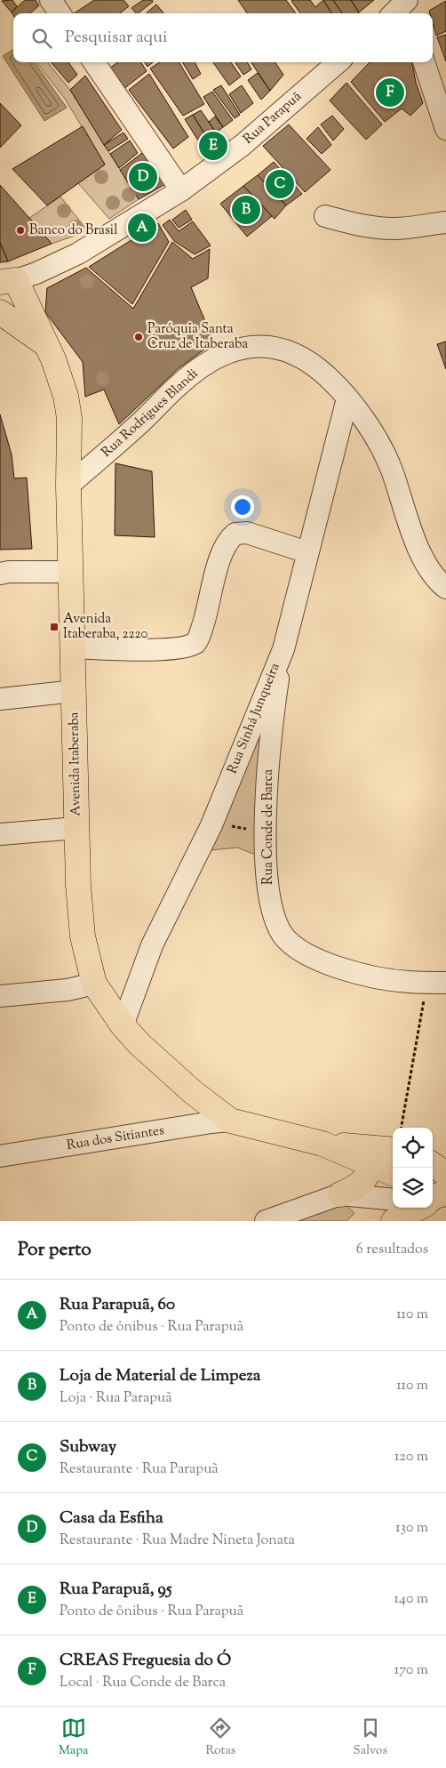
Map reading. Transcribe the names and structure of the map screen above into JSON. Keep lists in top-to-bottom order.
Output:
{
  "streets": {
    "main road": ["Avenida Itaberaba"],
    "street": [
      "Rua Parapuã",
      "Rua Rodrigues Blandi",
      "Rua Sinhá Junqueira",
      "Rua Conde de Barca",
      "Rua dos Sitiantes"
    ]
  },
  "crossings": [
    ["Rua Parapuã", "Avenida Itaberaba"],
    ["Rua Rodrigues Blandi", "Rua Sinhá Junqueira"],
    ["Rua Rodrigues Blandi", "Avenida Itaberaba"],
    ["Rua Sinhá Junqueira", "Avenida Itaberaba"],
    ["Rua Sinhá Junqueira", "Rua Conde de Barca"],
    ["Avenida Itaberaba", "Rua dos Sitiantes"]
  ],
  "places": {
    "other": ["Banco do Brasil", "Paróquia Santa Cruz de Itaberaba"],
    "transit": ["Avenida Itaberaba, 2220"]
  },
  "page": {
    "search": "Pesquisar aqui",
    "pins": [
      "F",
      "E",
      "D",
      "C",
      "B",
      "A"
    ],
    "heading": ["Por perto", "6 resultados"],
    "list": [
      {
        "mark": "A",
        "name": "Rua Parapuã, 60",
        "note": "Ponto de ônibus · Rua Parapuã",
        "value": "110 m"
      },
      {
        "mark": "B",
        "name": "Loja de Material de Limpeza",
        "note": "Loja · Rua Parapuã",
        "value": "110 m"
      },
      {
        "mark": "C",
        "name": "Subway",
        "note": "Restaurante · Rua Parapuã",
        "value": "120 m"
      },
      {
        "mark": "D",
        "name": "Casa da Esfiha",
        "note": "Restaurante · Rua Madre Nineta Jonata",
        "value": "130 m"
      },
      {
        "mark": "E",
        "name": "Rua Parapuã, 95",
        "note": "Ponto de ônibus · Rua Parapuã",
        "value": "140 m"
      },
      {
        "mark": "F",
        "name": "CREAS Freguesia do Ó",
        "note": "Local · Rua Conde de Barca",
        "value": "170 m"
      }
    ],
    "nav": ["Mapa", "Rotas", "Salvos"]
  }
}
